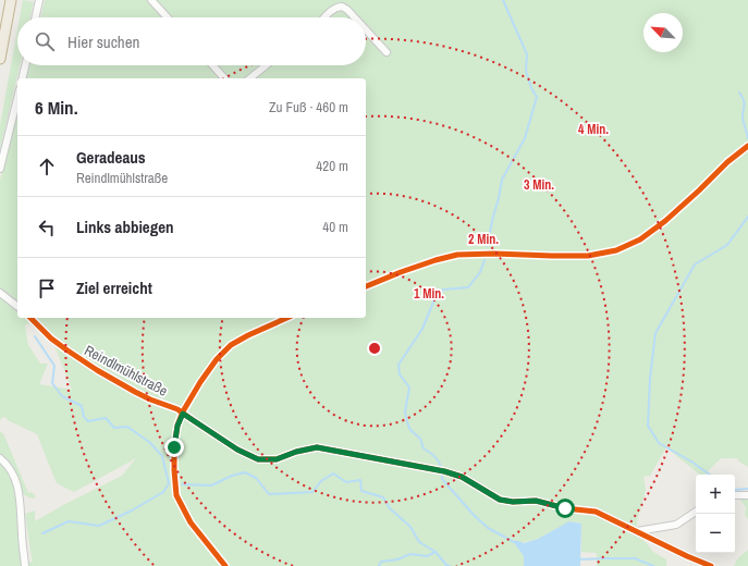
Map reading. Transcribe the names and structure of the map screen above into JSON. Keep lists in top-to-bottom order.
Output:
{
  "streets": {
    "street": ["Reindlmühlstraße"]
  },
  "north": "top left",
  "page": {
    "search": "Hier suchen",
    "heading": ["6 Min.", "Zu Fuß · 460 m"],
    "list": [
      ["Geradeaus", "Reindlmühlstraße", "420 m"],
      ["Links abbiegen", "40 m"],
      "Ziel erreicht"
    ],
    "map_buttons": ["+", "−"]
  },
  "rings": [
    "4 Min.",
    "3 Min.",
    "2 Min.",
    "1 Min."
  ]
}
